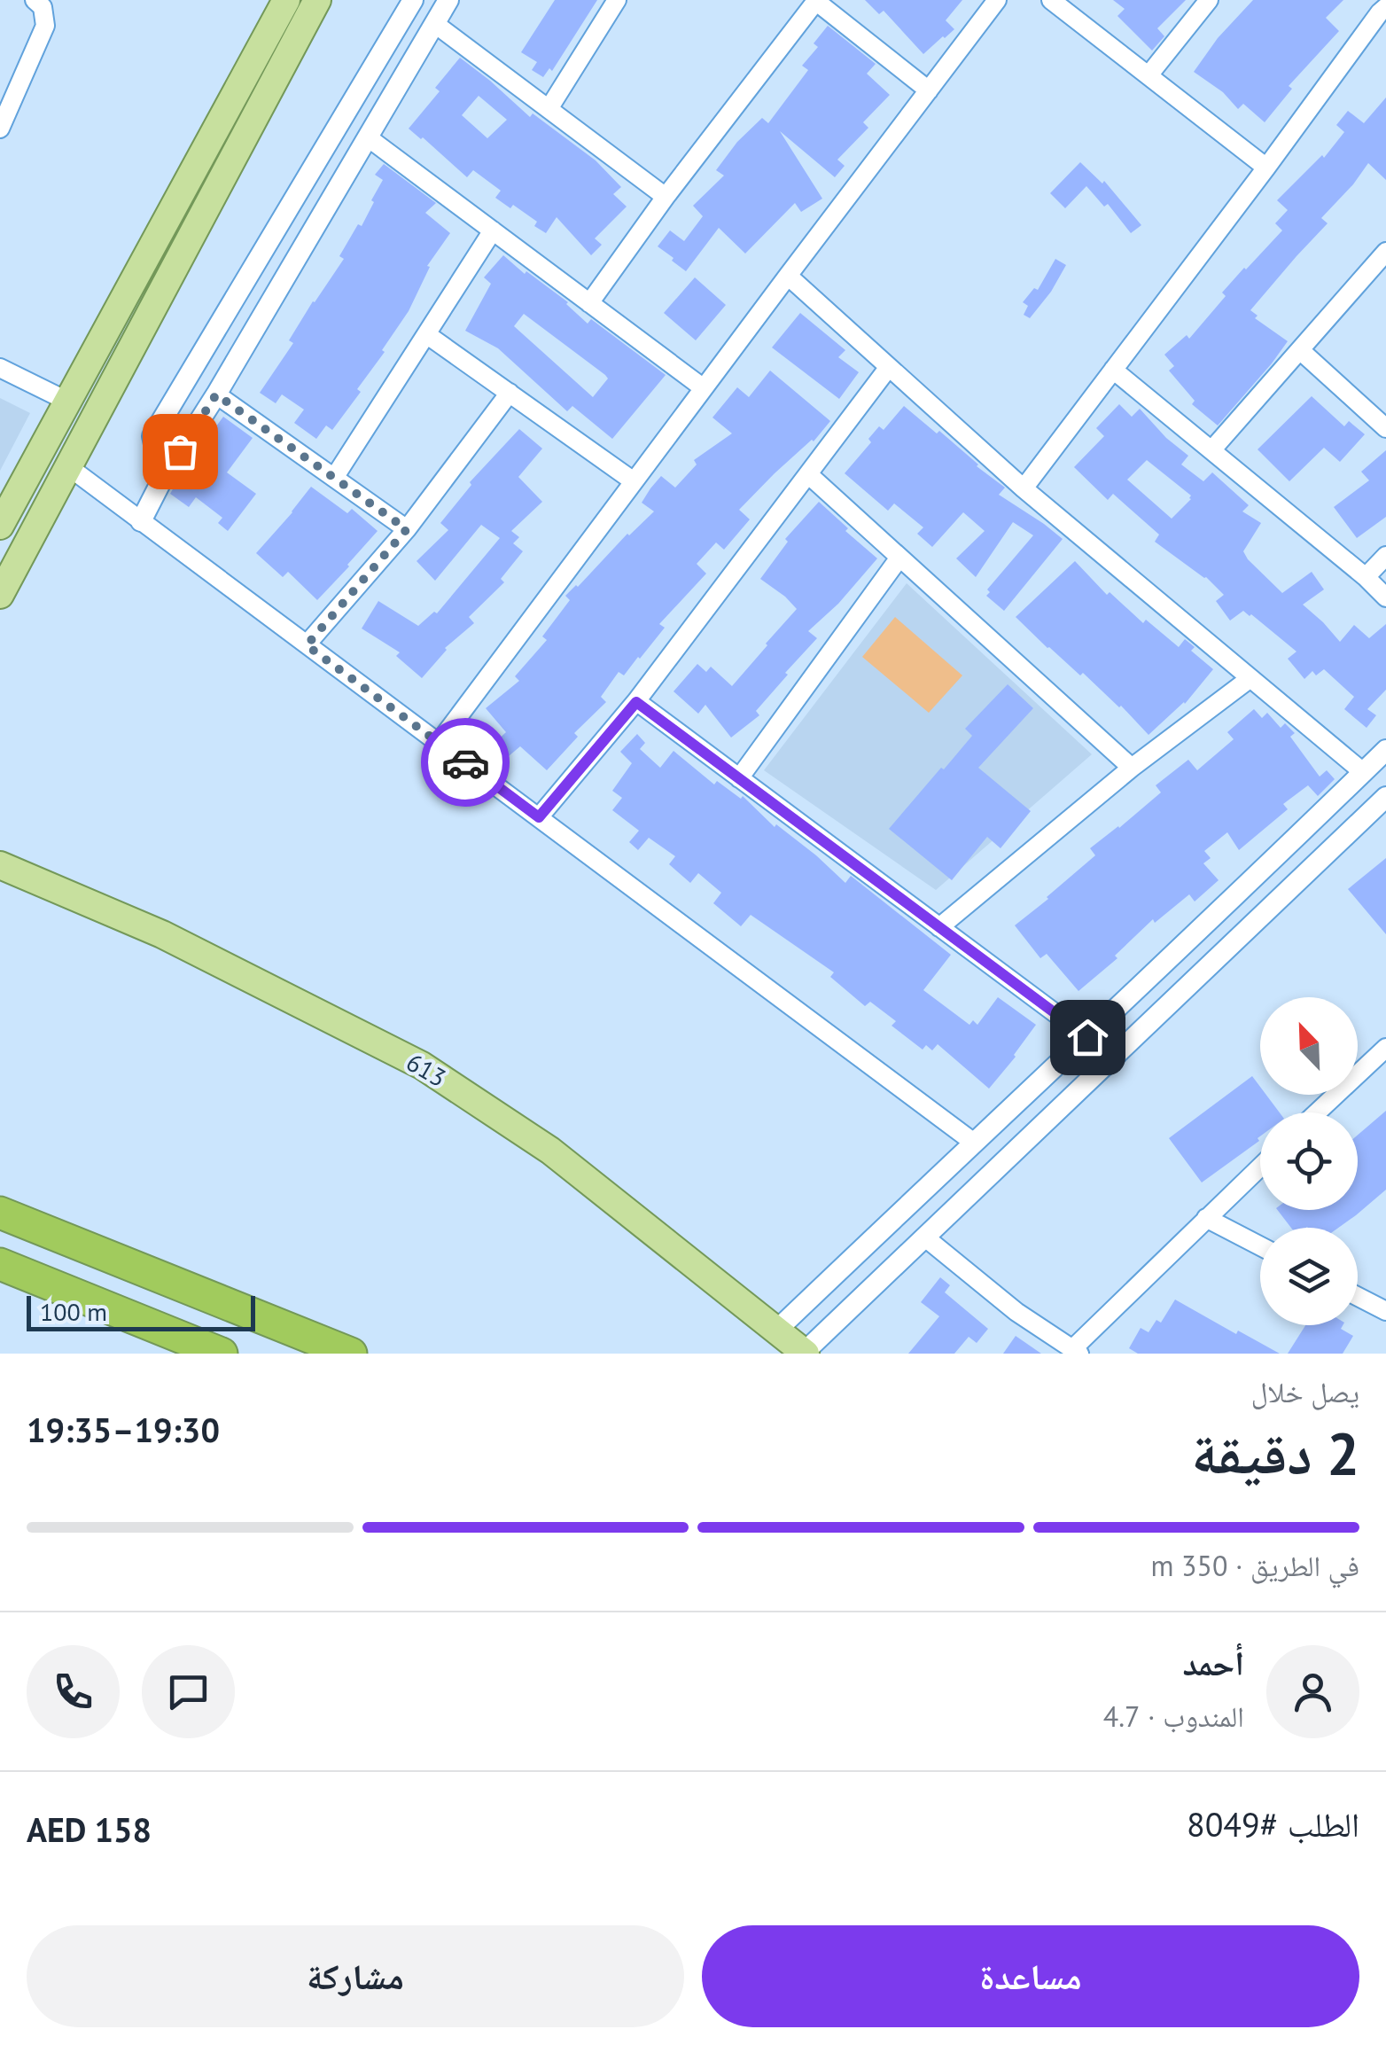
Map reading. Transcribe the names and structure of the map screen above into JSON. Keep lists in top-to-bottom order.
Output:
{
  "streets": {
    "main road": ["613"]
  },
  "scale_bar": "100 m",
  "north": "top left",
  "page": {
    "scale": "100 m",
    "heading": ["2 دقيقة", "يصل خلال", "19:30–19:35"],
    "panel": [
      "أحمد",
      "المندوب · 4.7",
      "الطلب #8049",
      "AED 158"
    ],
    "bar": "في الطريق · 350 m",
    "buttons": ["مساعدة", "مشاركة"]
  }
}
